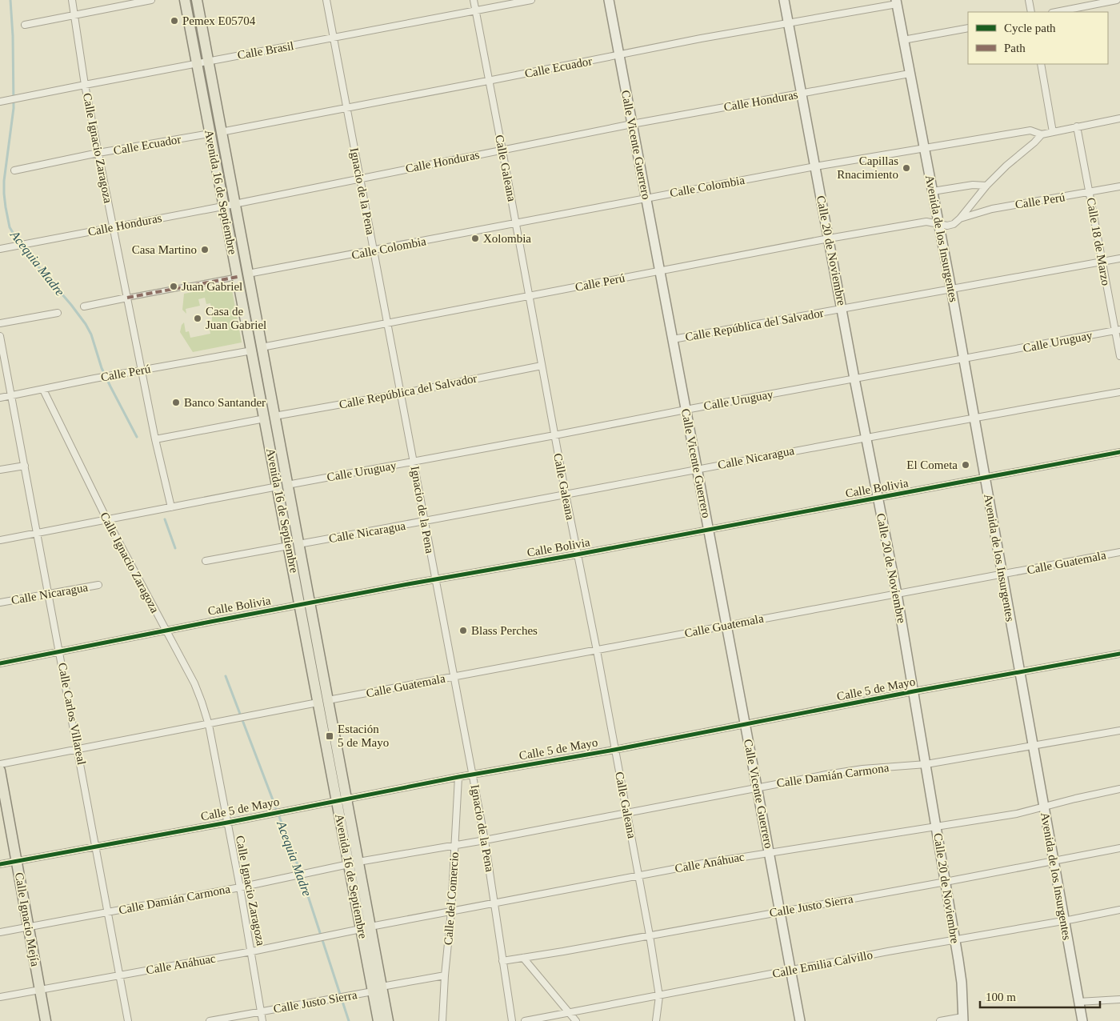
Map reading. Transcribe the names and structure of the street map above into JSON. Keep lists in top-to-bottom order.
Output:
{
  "streets": {
    "main road": [
      "Calle Vicente Guerrero",
      "Avenida 16 de Septiembre",
      "Avenida de los Insurgentes",
      "Calle 20 de Noviembre",
      "Calle Ignacio Mejía"
    ],
    "street": [
      "Calle Brasil",
      "Calle Ecuador",
      "Calle Honduras",
      "Calle Ignacio Zaragoza",
      "Calle Galeana",
      "Calle Colombia",
      "Ignacio de la Pena",
      "Calle Perú",
      "Calle 18 de Marzo",
      "Calle República del Salvador",
      "Calle Uruguay",
      "Calle Nicaragua",
      "Calle Bolivia",
      "Calle Guatemala",
      "Calle 5 de Mayo",
      "Calle Carlos Villareal",
      "Calle Damián Carmona",
      "Calle Anáhuac",
      "Calle del Comercio",
      "Calle Justo Sierra",
      "Calle Emilia Calvillo"
    ]
  },
  "crossings": [
    ["Calle Brasil", "Calle Ignacio Zaragoza"],
    ["Calle Brasil", "Calle Galeana"],
    ["Calle Brasil", "Ignacio de la Pena"],
    ["Calle Brasil", "Avenida 16 de Septiembre"],
    ["Calle Ecuador", "Calle Vicente Guerrero"],
    ["Calle Ecuador", "Calle Ignacio Zaragoza"],
    ["Calle Ecuador", "Calle Galeana"],
    ["Calle Ecuador", "Ignacio de la Pena"],
    ["Calle Ecuador", "Avenida 16 de Septiembre"],
    ["Calle Ecuador", "Avenida de los Insurgentes"],
    ["Calle Ecuador", "Calle 20 de Noviembre"],
    ["Calle Honduras", "Calle Vicente Guerrero"],
    ["Calle Honduras", "Calle Ignacio Zaragoza"],
    ["Calle Honduras", "Calle Galeana"],
    ["Calle Honduras", "Ignacio de la Pena"],
    ["Calle Honduras", "Avenida 16 de Septiembre"],
    ["Calle Honduras", "Avenida de los Insurgentes"],
    ["Calle Honduras", "Calle 20 de Noviembre"],
    ["Calle Vicente Guerrero", "Calle Colombia"],
    ["Calle Vicente Guerrero", "Calle Perú"],
    ["Calle Vicente Guerrero", "Calle República del Salvador"],
    ["Calle Vicente Guerrero", "Calle Uruguay"],
    ["Calle Vicente Guerrero", "Calle Nicaragua"],
    ["Calle Vicente Guerrero", "Calle Bolivia"],
    ["Calle Vicente Guerrero", "Calle Guatemala"],
    ["Calle Vicente Guerrero", "Calle 5 de Mayo"],
    ["Calle Vicente Guerrero", "Calle Damián Carmona"],
    ["Calle Vicente Guerrero", "Calle Anáhuac"],
    ["Calle Vicente Guerrero", "Calle Justo Sierra"],
    ["Calle Vicente Guerrero", "Calle Emilia Calvillo"],
    ["Calle Ignacio Zaragoza", "Calle Perú"],
    ["Calle Ignacio Zaragoza", "Calle República del Salvador"],
    ["Calle Ignacio Zaragoza", "Calle Uruguay"],
    ["Calle Ignacio Zaragoza", "Calle Bolivia"],
    ["Calle Ignacio Zaragoza", "Calle Guatemala"],
    ["Calle Ignacio Zaragoza", "Calle 5 de Mayo"],
    ["Calle Ignacio Zaragoza", "Calle Damián Carmona"],
    ["Calle Ignacio Zaragoza", "Calle Anáhuac"],
    ["Calle Ignacio Zaragoza", "Calle Justo Sierra"],
    ["Calle Galeana", "Calle Colombia"],
    ["Calle Galeana", "Calle Perú"],
    ["Calle Galeana", "Calle República del Salvador"],
    ["Calle Galeana", "Calle Uruguay"],
    ["Calle Galeana", "Calle Nicaragua"],
    ["Calle Galeana", "Calle Bolivia"],
    ["Calle Galeana", "Calle Guatemala"],
    ["Calle Galeana", "Calle 5 de Mayo"],
    ["Calle Galeana", "Calle Damián Carmona"],
    ["Calle Galeana", "Calle Anáhuac"],
    ["Calle Galeana", "Calle Justo Sierra"],
    ["Calle Galeana", "Calle Emilia Calvillo"],
    ["Calle Colombia", "Ignacio de la Pena"],
    ["Calle Colombia", "Avenida 16 de Septiembre"],
    ["Calle Colombia", "Avenida de los Insurgentes"],
    ["Calle Colombia", "Calle 18 de Marzo"],
    ["Calle Colombia", "Calle 20 de Noviembre"],
    ["Ignacio de la Pena", "Calle Perú"],
    ["Ignacio de la Pena", "Calle República del Salvador"],
    ["Ignacio de la Pena", "Calle Uruguay"],
    ["Ignacio de la Pena", "Calle Nicaragua"],
    ["Ignacio de la Pena", "Calle Bolivia"],
    ["Ignacio de la Pena", "Calle Guatemala"],
    ["Ignacio de la Pena", "Calle 5 de Mayo"],
    ["Ignacio de la Pena", "Calle Damián Carmona"],
    ["Ignacio de la Pena", "Calle Anáhuac"],
    ["Ignacio de la Pena", "Calle Justo Sierra"],
    ["Avenida 16 de Septiembre", "Calle Perú"],
    ["Avenida 16 de Septiembre", "Calle República del Salvador"],
    ["Avenida 16 de Septiembre", "Calle Uruguay"],
    ["Avenida 16 de Septiembre", "Calle Nicaragua"],
    ["Avenida 16 de Septiembre", "Calle Bolivia"],
    ["Avenida 16 de Septiembre", "Calle Guatemala"],
    ["Avenida 16 de Septiembre", "Calle 5 de Mayo"],
    ["Avenida 16 de Septiembre", "Calle Damián Carmona"],
    ["Avenida 16 de Septiembre", "Calle Anáhuac"],
    ["Avenida 16 de Septiembre", "Calle Justo Sierra"],
    ["Calle Perú", "Avenida de los Insurgentes"],
    ["Calle Perú", "Calle 18 de Marzo"],
    ["Calle Perú", "Calle 20 de Noviembre"],
    ["Calle Perú", "Calle Carlos Villareal"],
    ["Avenida de los Insurgentes", "Calle República del Salvador"],
    ["Avenida de los Insurgentes", "Calle Uruguay"],
    ["Avenida de los Insurgentes", "Calle Nicaragua"],
    ["Avenida de los Insurgentes", "Calle Bolivia"],
    ["Avenida de los Insurgentes", "Calle Guatemala"],
    ["Avenida de los Insurgentes", "Calle 5 de Mayo"],
    ["Avenida de los Insurgentes", "Calle Damián Carmona"],
    ["Avenida de los Insurgentes", "Calle Anáhuac"],
    ["Avenida de los Insurgentes", "Calle Justo Sierra"],
    ["Avenida de los Insurgentes", "Calle Emilia Calvillo"],
    ["Calle 18 de Marzo", "Calle República del Salvador"],
    ["Calle 18 de Marzo", "Calle Uruguay"],
    ["Calle 20 de Noviembre", "Calle República del Salvador"],
    ["Calle 20 de Noviembre", "Calle Uruguay"],
    ["Calle 20 de Noviembre", "Calle Nicaragua"],
    ["Calle 20 de Noviembre", "Calle Bolivia"],
    ["Calle 20 de Noviembre", "Calle Guatemala"],
    ["Calle 20 de Noviembre", "Calle 5 de Mayo"],
    ["Calle 20 de Noviembre", "Calle Damián Carmona"],
    ["Calle 20 de Noviembre", "Calle Anáhuac"],
    ["Calle 20 de Noviembre", "Calle Justo Sierra"],
    ["Calle 20 de Noviembre", "Calle Emilia Calvillo"],
    ["Calle Uruguay", "Calle Carlos Villareal"],
    ["Calle Nicaragua", "Calle Carlos Villareal"],
    ["Calle Bolivia", "Calle Carlos Villareal"],
    ["Calle Guatemala", "Calle Carlos Villareal"],
    ["Calle 5 de Mayo", "Calle Carlos Villareal"],
    ["Calle 5 de Mayo", "Calle del Comercio"],
    ["Calle 5 de Mayo", "Calle Ignacio Mejía"],
    ["Calle Carlos Villareal", "Calle Damián Carmona"],
    ["Calle Carlos Villareal", "Calle Anáhuac"],
    ["Calle Damián Carmona", "Calle del Comercio"],
    ["Calle Damián Carmona", "Calle Ignacio Mejía"],
    ["Calle Anáhuac", "Calle del Comercio"],
    ["Calle Anáhuac", "Calle Ignacio Mejía"],
    ["Calle del Comercio", "Calle Justo Sierra"]
  ],
  "water": ["Acequia Madre"],
  "places": {
    "other": [
      "Pemex E05704",
      "Capillas Rnacimiento",
      "Xolombia",
      "Casa Martino",
      "Juan Gabriel",
      "Casa de Juan Gabriel",
      "Banco Santander",
      "El Cometa",
      "Blass Perches"
    ],
    "transit": ["Estación 5 de Mayo"]
  },
  "legend": ["Cycle path", "Path"],
  "scale_bar": "100 m"
}
